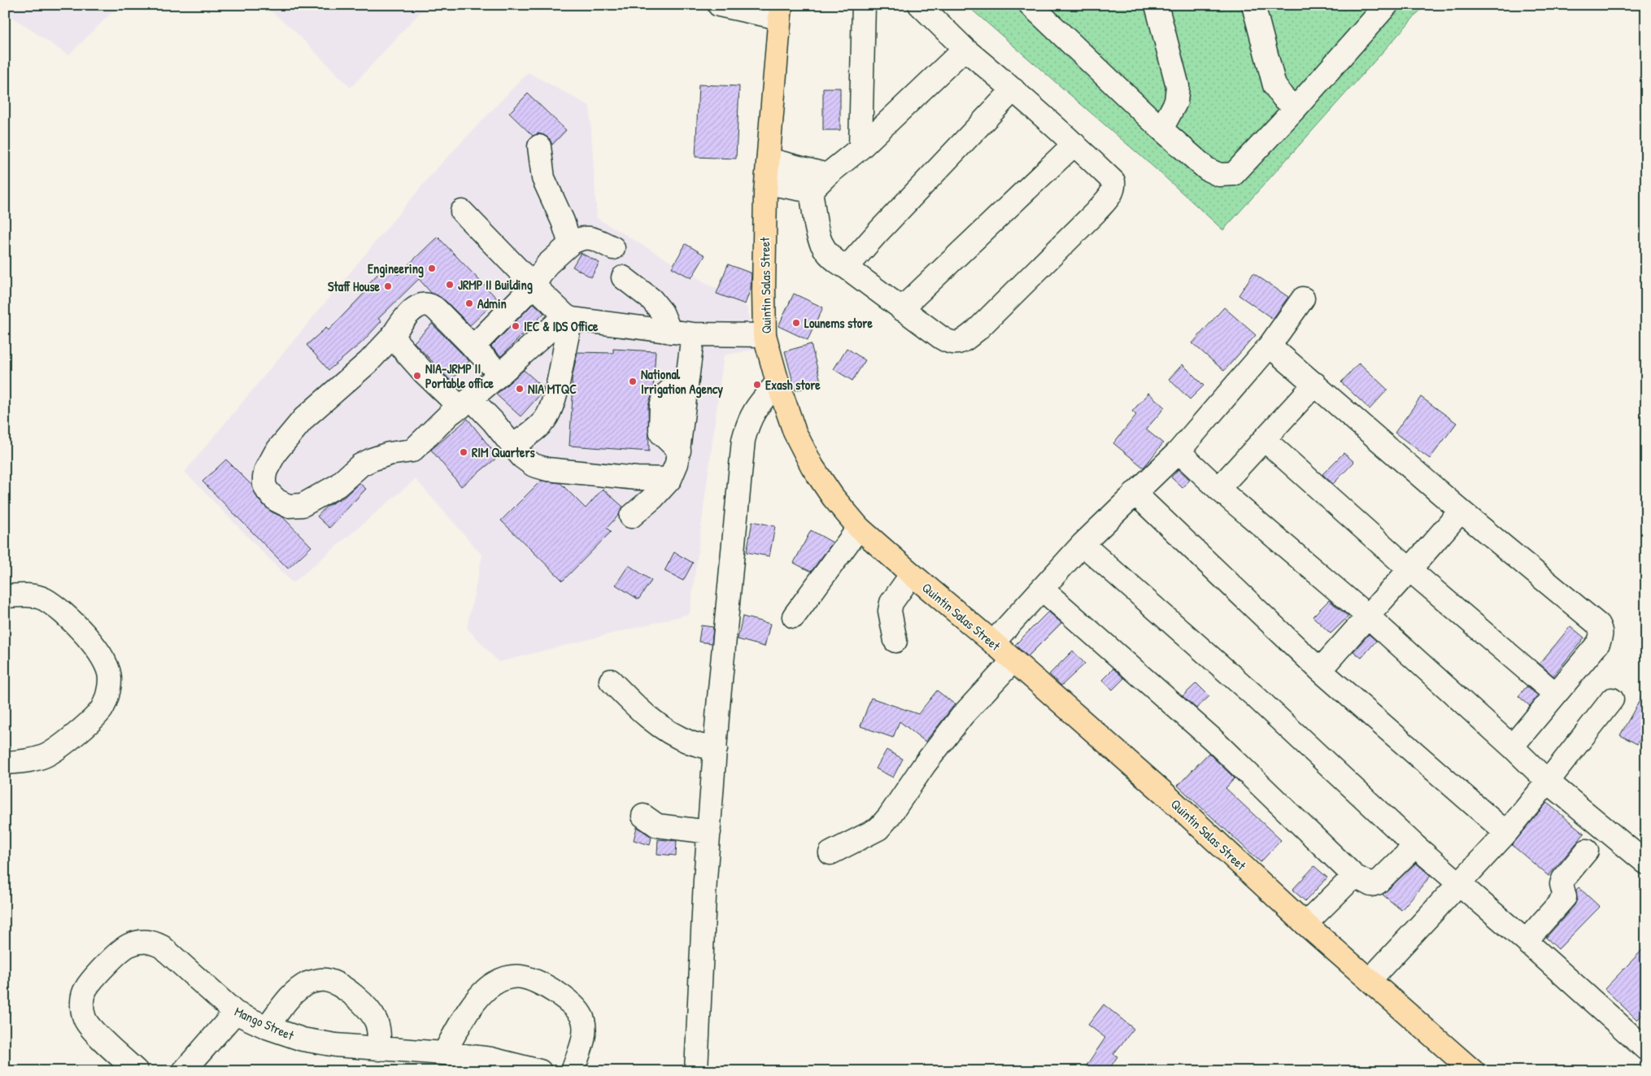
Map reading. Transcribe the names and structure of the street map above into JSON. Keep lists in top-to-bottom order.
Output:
{
  "streets": {
    "main road": ["Quintin Salas Street"],
    "street": ["Mango Street"]
  },
  "places": [
    "Engineering",
    "JRMP II Building",
    "Staff House",
    "Admin",
    "Lounems store",
    "IEC & IDS Office",
    "NIA-JRMP II Portable office",
    "National Irrigation Agency",
    "Exash store",
    "NIA MTQC",
    "RIM Quarters"
  ]
}
